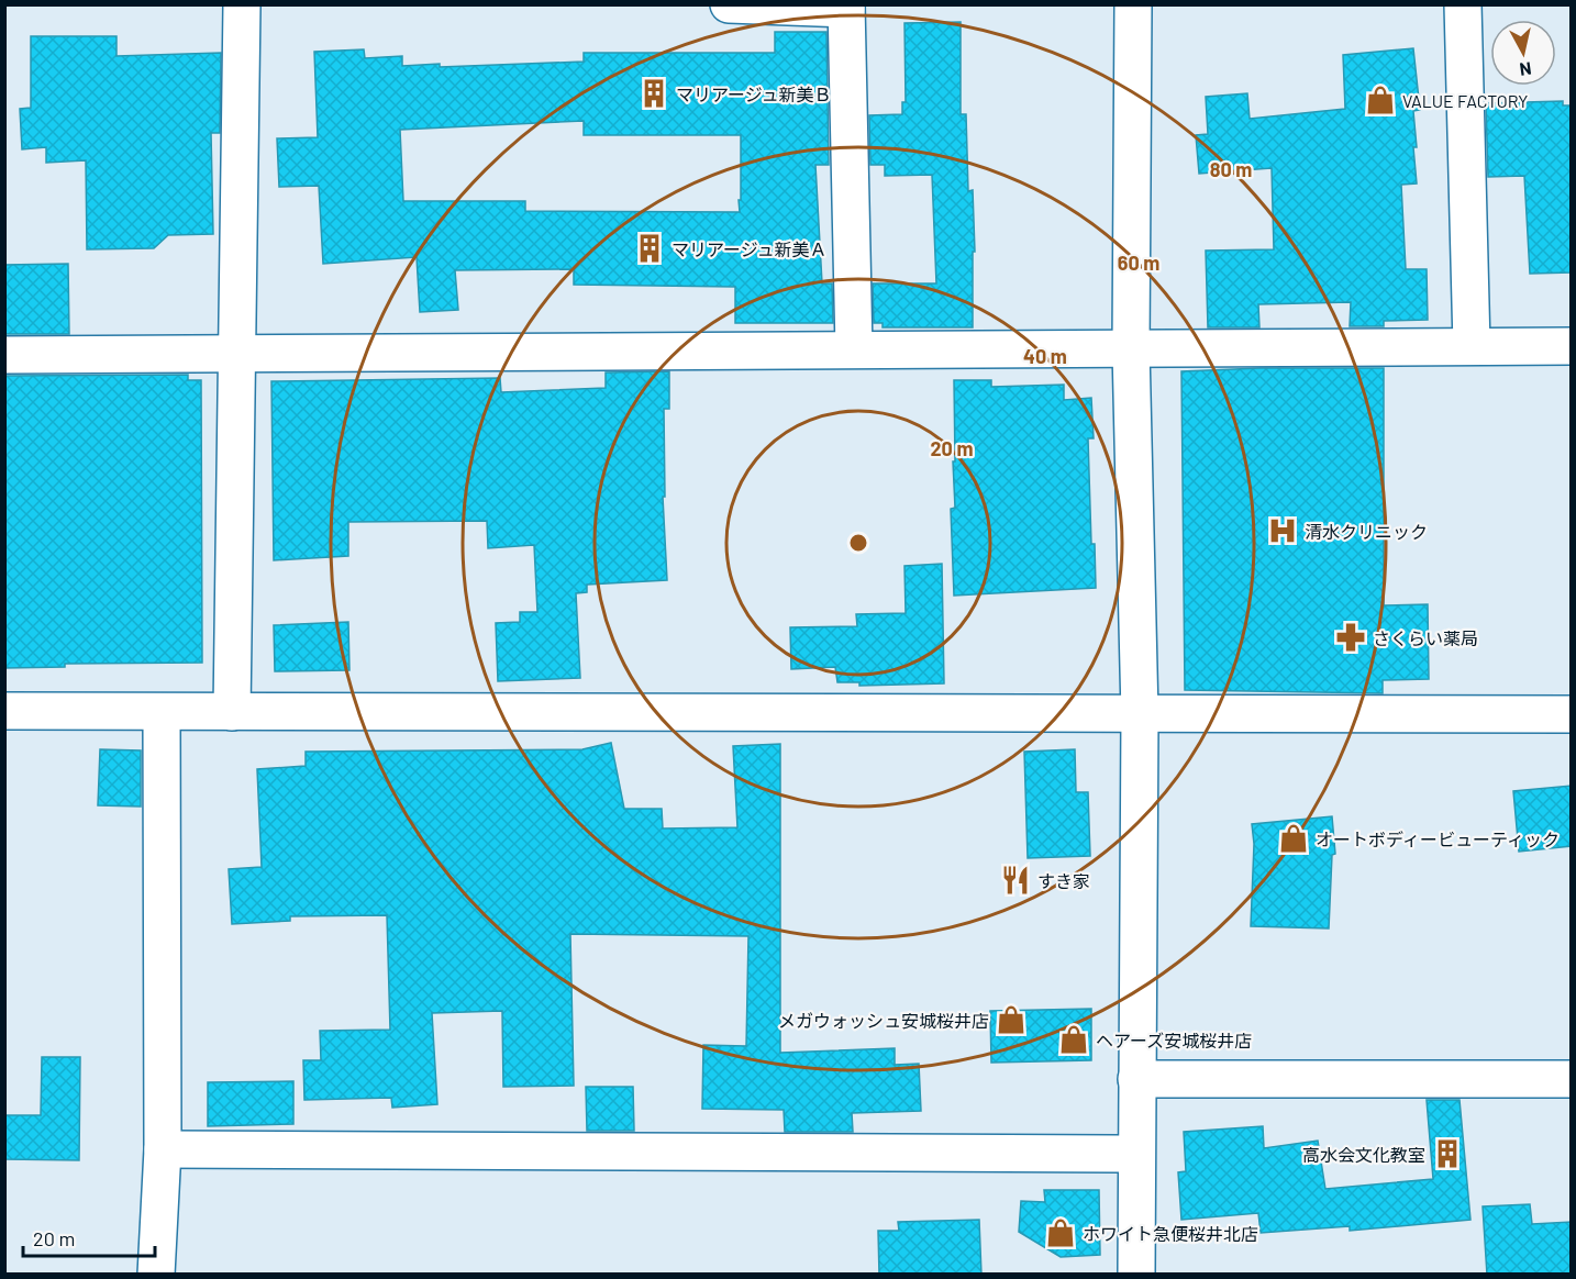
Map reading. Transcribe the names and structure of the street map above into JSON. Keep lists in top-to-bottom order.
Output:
{
  "places": {
    "building": ["マリアージュ新美Ｂ", "マリアージュ新美Ａ", "高水会文化教室"],
    "shop": [
      "VALUE FACTORY",
      "オートボディービューティック",
      "メガウォッシュ安城桜井店",
      "ヘアーズ安城桜井店",
      "ホワイト急便桜井北店"
    ],
    "hospital": ["清水クリニック"],
    "pharmacy": ["さくらい薬局"],
    "restaurant": ["すき家"]
  },
  "scale_bar": "20 m",
  "north": "bottom",
  "rings": [
    "80 m",
    "60 m",
    "40 m",
    "20 m"
  ]
}
